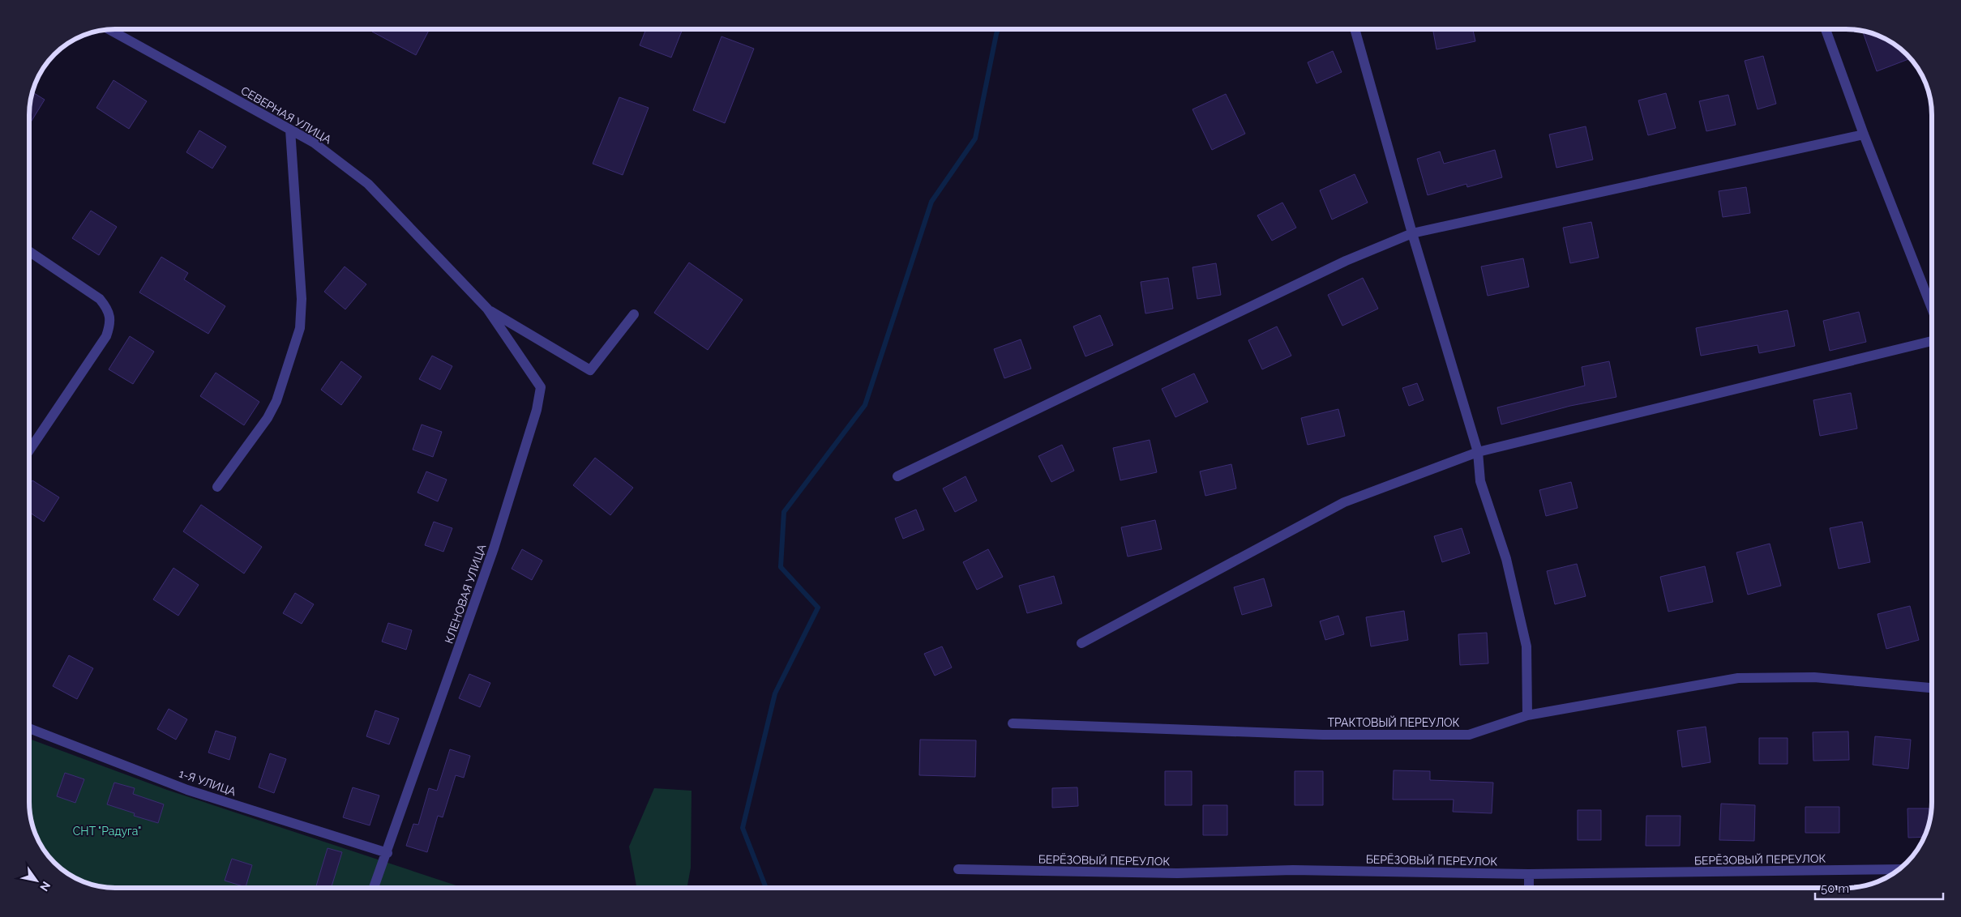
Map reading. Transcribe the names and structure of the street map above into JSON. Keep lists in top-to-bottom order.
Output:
{
  "streets": {
    "street": [
      "СЕВЕРНАЯ УЛИЦА",
      "КЛЕНОВАЯ УЛИЦА",
      "ТРАКТОВЫЙ ПЕРЕУЛОК",
      "1-Я УЛИЦА",
      "БЕРЁЗОВЫЙ ПЕРЕУЛОК"
    ]
  },
  "crossings": [
    ["СЕВЕРНАЯ УЛИЦА", "КЛЕНОВАЯ УЛИЦА"],
    ["КЛЕНОВАЯ УЛИЦА", "1-Я УЛИЦА"]
  ],
  "parks": ["СНТ \"Радуга\""],
  "scale_bar": "50 m",
  "north": "bottom right"
}
